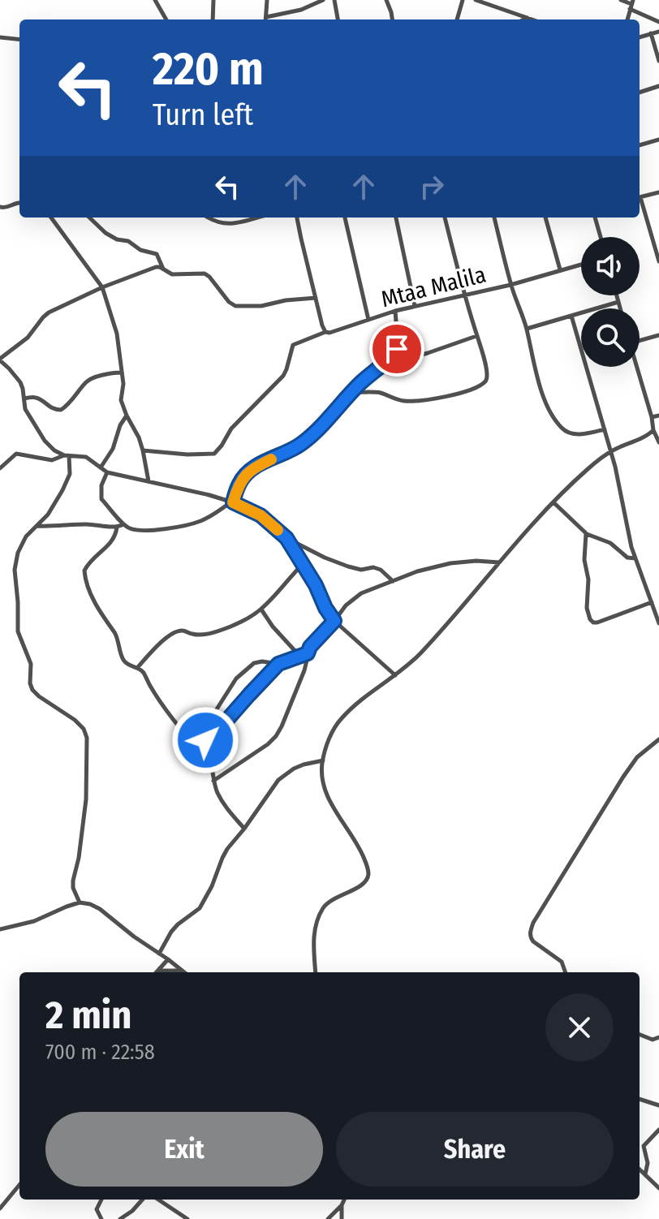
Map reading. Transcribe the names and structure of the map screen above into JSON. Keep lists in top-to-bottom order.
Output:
{
  "streets": {
    "street": ["Mtaa Malila"]
  },
  "page": {
    "turn": ["220 m", "Turn left"],
    "heading": ["2 min", "700 m · 22:58"],
    "buttons": ["Exit", "Share"]
  }
}
